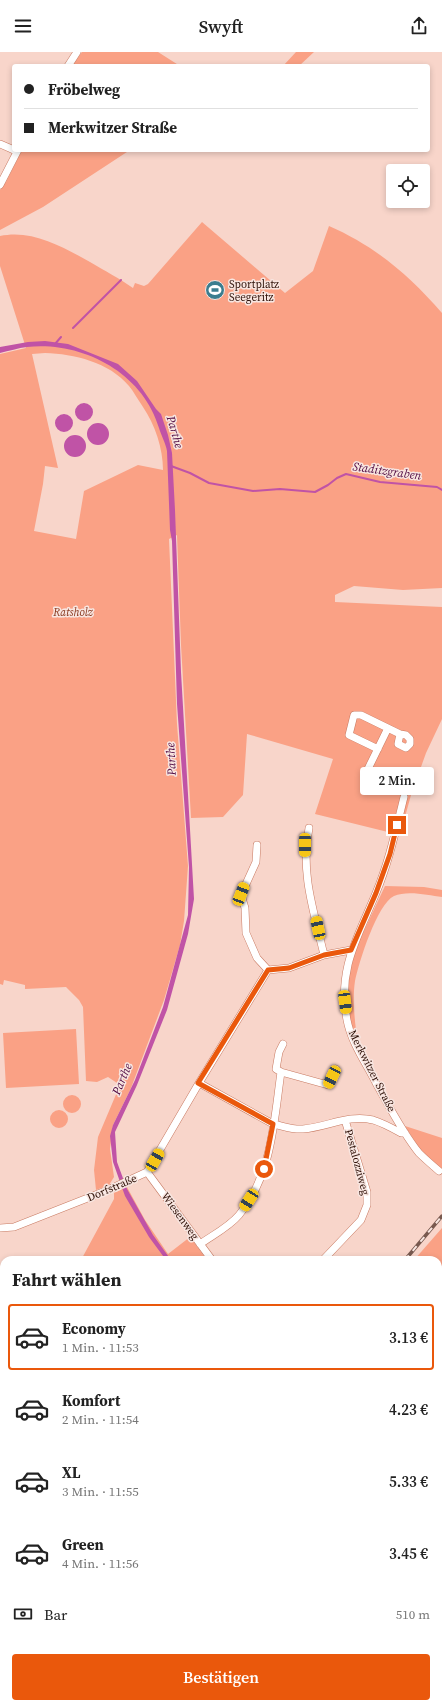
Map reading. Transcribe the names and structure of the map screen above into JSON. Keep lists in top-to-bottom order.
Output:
{
  "streets": {
    "street": [
      "Merkwitzer Straße",
      "Pestalozziweg",
      "Dorfstraße",
      "Wiesenweg"
    ]
  },
  "crossings": [
    ["Dorfstraße", "Wiesenweg"]
  ],
  "water": ["Parthe", "Staditzgraben"],
  "parks": ["Ratsholz"],
  "places": {
    "sports": ["Sportplatz Seegeritz"]
  },
  "page": {
    "header": "Swyft",
    "banner": ["Fröbelweg", "Merkwitzer Straße"],
    "bubble": "2 Min.",
    "heading": "Fahrt wählen",
    "list": [
      {
        "name": "Economy",
        "note": "1 Min. · 11:53",
        "value": "3.13 €"
      },
      {
        "name": "Komfort",
        "note": "2 Min. · 11:54",
        "value": "4.23 €"
      },
      {
        "name": "XL",
        "note": "3 Min. · 11:55",
        "value": "5.33 €"
      },
      {
        "name": "Green",
        "note": "4 Min. · 11:56",
        "value": "3.45 €"
      }
    ],
    "pay": ["Bar", "510 m"],
    "buttons": "Bestätigen"
  }
}
